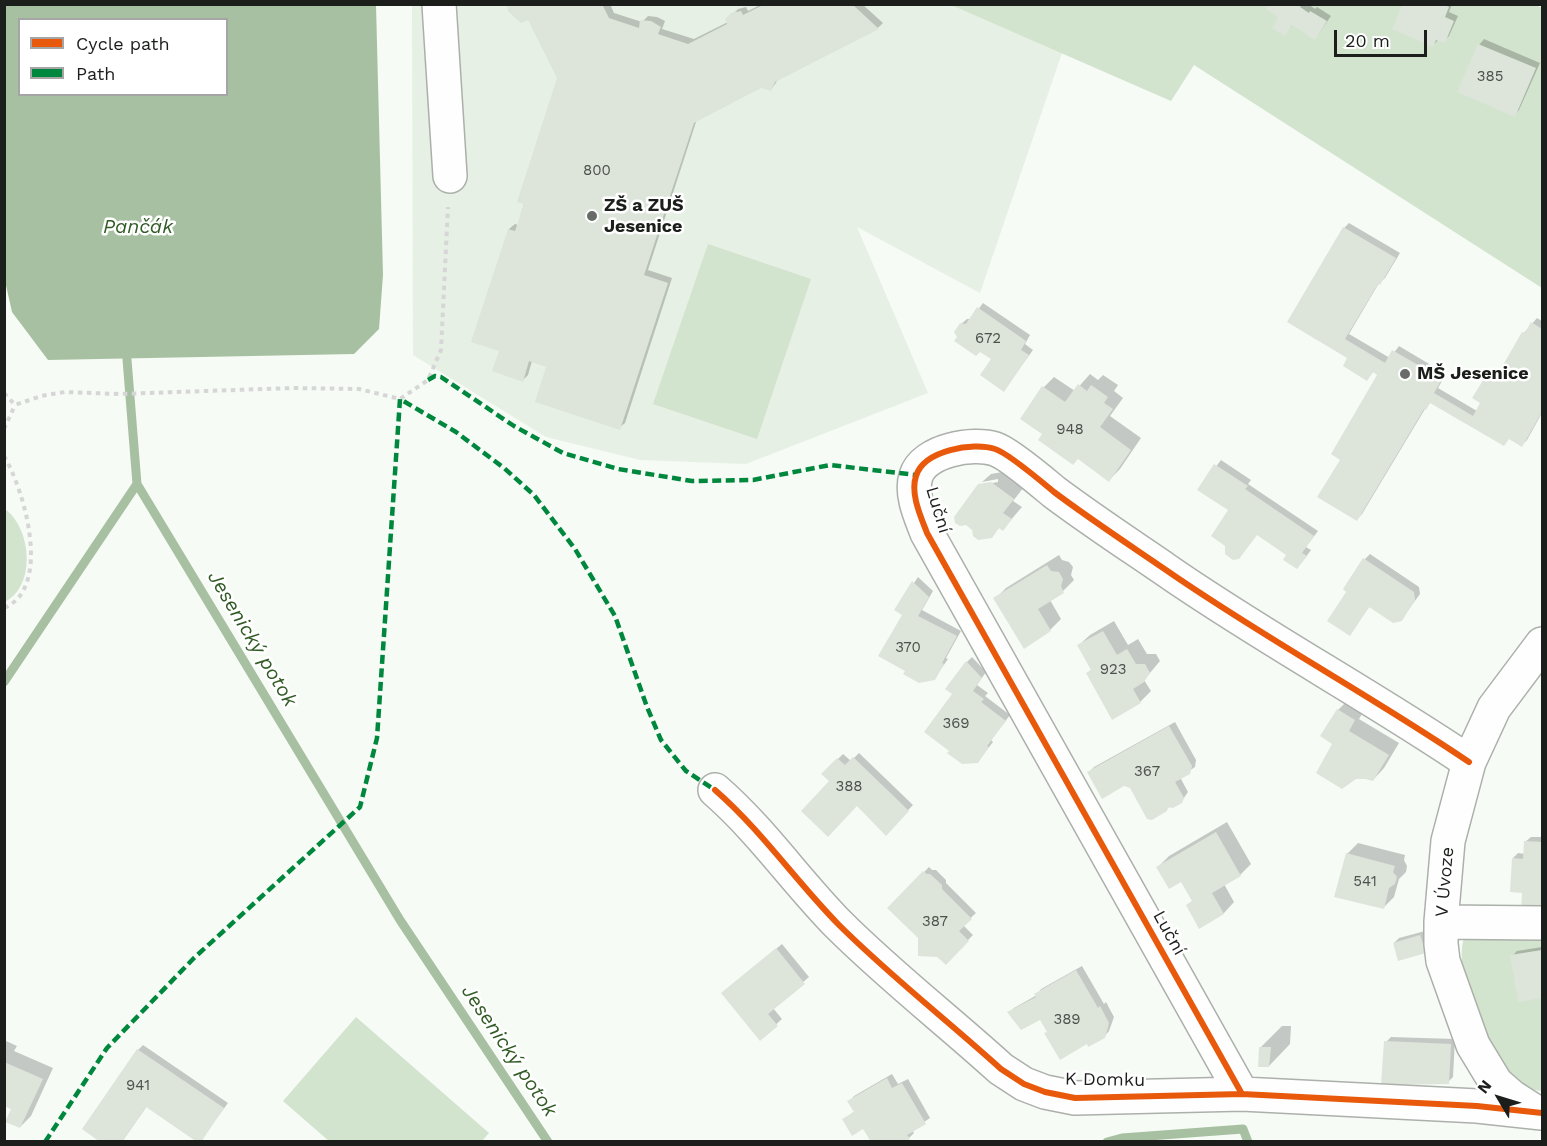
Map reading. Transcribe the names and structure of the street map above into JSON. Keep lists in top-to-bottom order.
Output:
{
  "streets": {
    "street": ["Luční", "V Úvoze", "K Domku"]
  },
  "crossings": [
    ["Luční", "V Úvoze"],
    ["Luční", "K Domku"],
    ["V Úvoze", "K Domku"]
  ],
  "water": ["Pančák", "Jesenický potok"],
  "places": ["ZŠ a ZUŠ Jesenice", "MŠ Jesenice"],
  "house_numbers": [
    "385",
    "800",
    "672",
    "948",
    "370",
    "923",
    "369",
    "367",
    "388",
    "541",
    "387",
    "389",
    "941"
  ],
  "legend": ["Cycle path", "Path"],
  "scale_bar": "20 m",
  "north": "top left"
}
